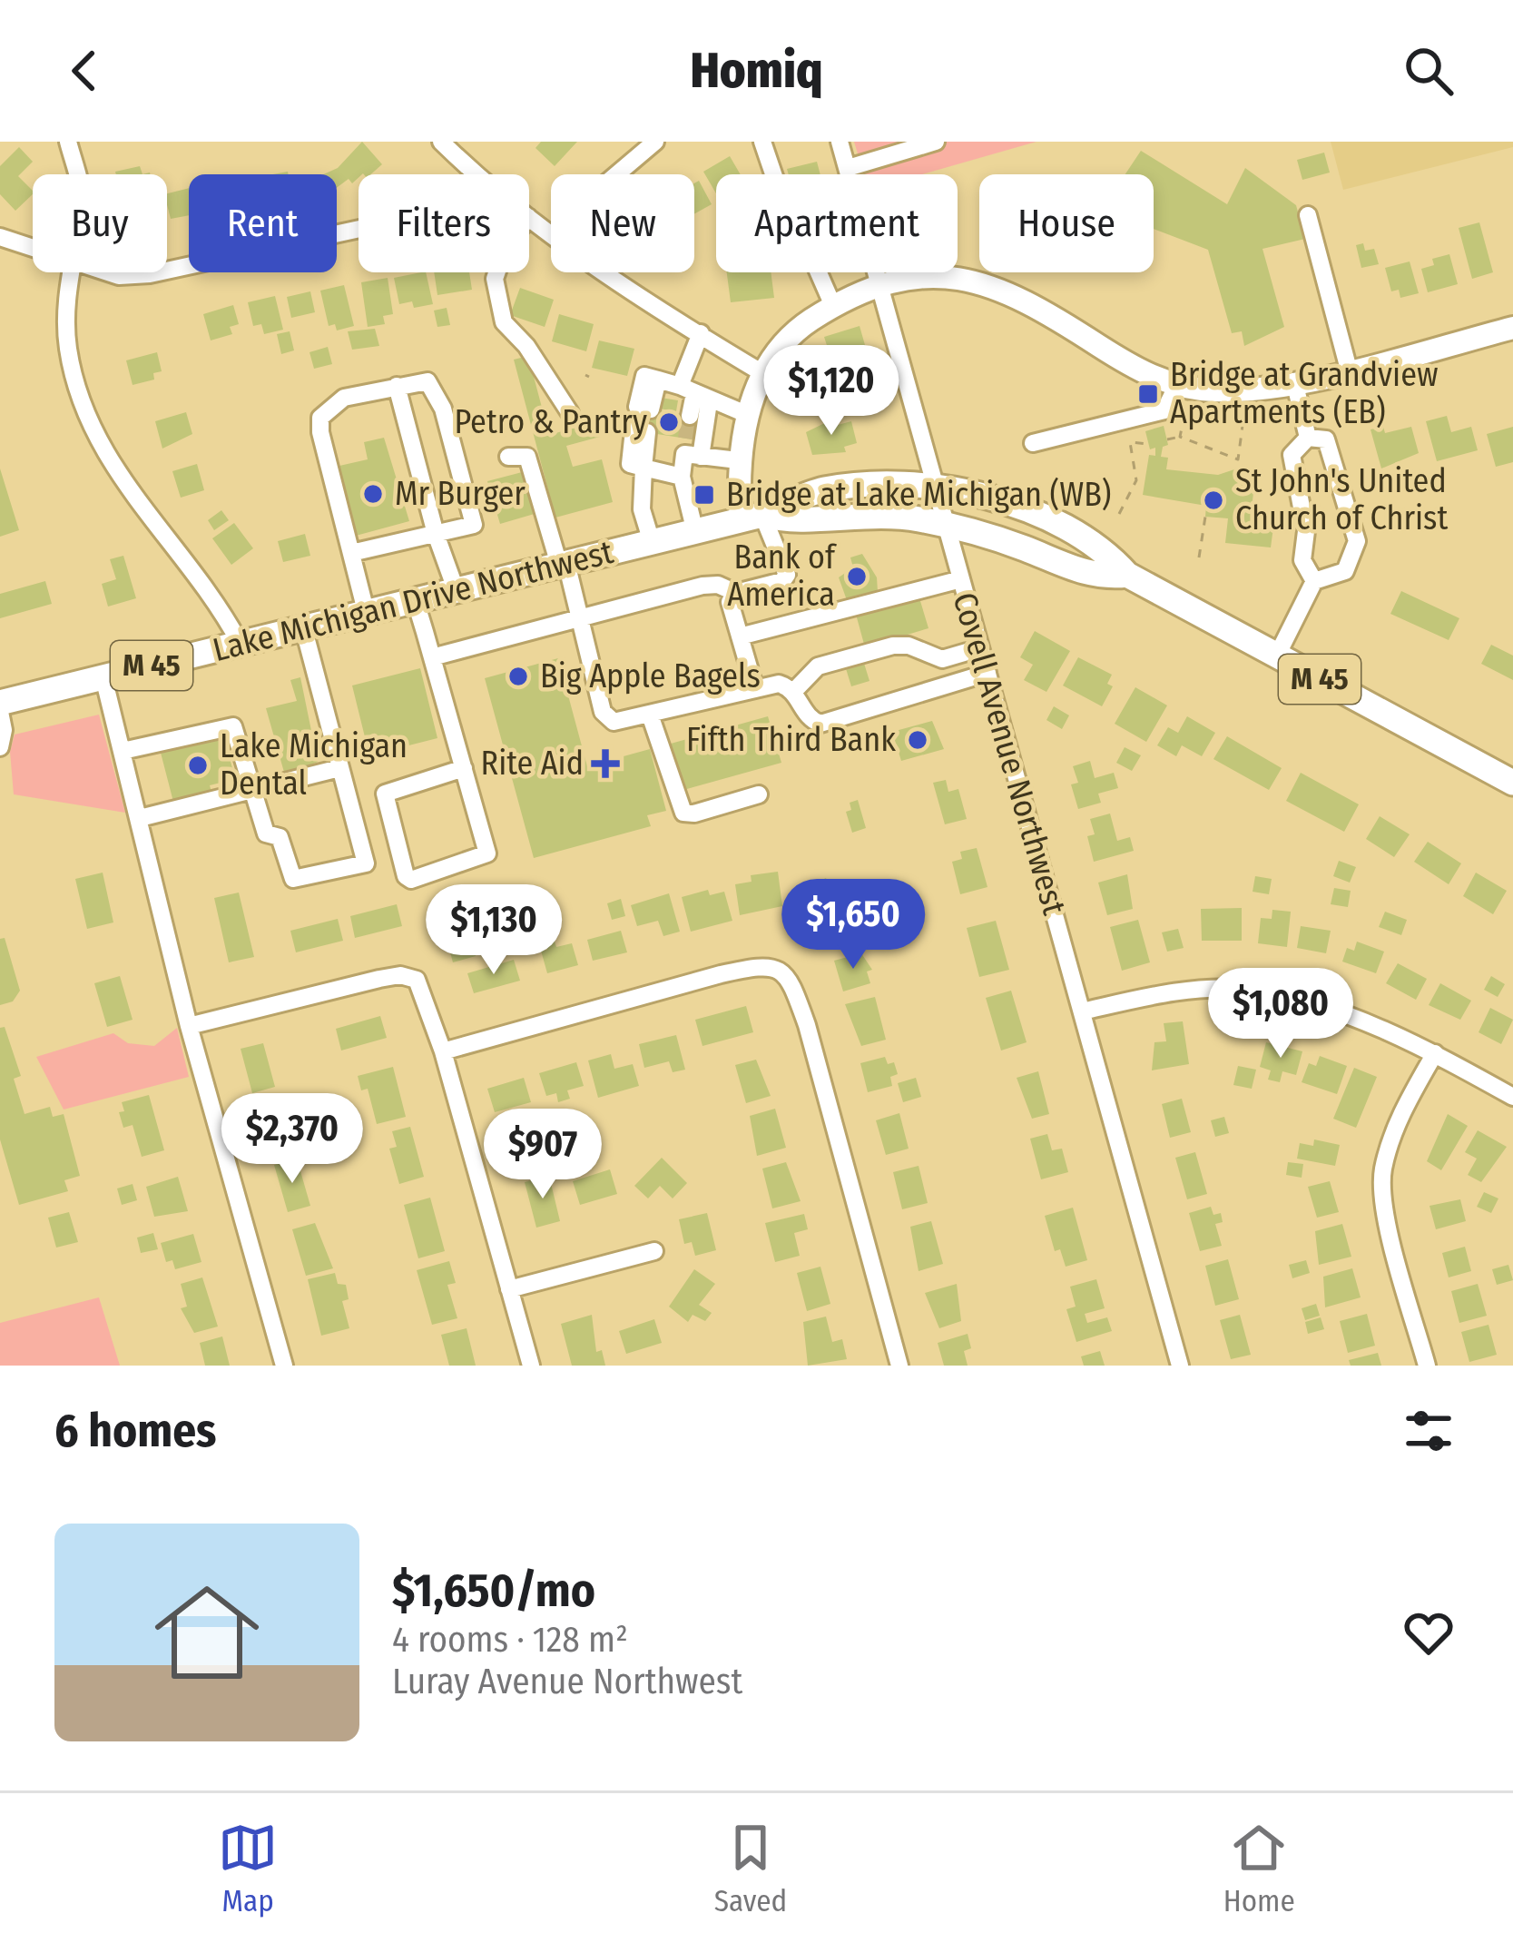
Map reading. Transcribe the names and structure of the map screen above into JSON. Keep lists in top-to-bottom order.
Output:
{
  "streets": {
    "highway": ["Lake Michigan Drive Northwest", "M 45"],
    "street": ["Covell Avenue Northwest"]
  },
  "crossings": [
    ["Lake Michigan Drive Northwest", "Covell Avenue Northwest"]
  ],
  "places": {
    "transit": ["Bridge at Grandview Apartments (EB)", "Bridge at Lake Michigan (WB)"],
    "other": [
      "Petro & Pantry",
      "Mr Burger",
      "St John's United Church of Christ",
      "Bank of America",
      "Big Apple Bagels",
      "Fifth Third Bank",
      "Lake Michigan Dental"
    ],
    "health": ["Rite Aid"]
  },
  "page": {
    "header": "Homiq",
    "chip": [
      "Buy",
      "Rent",
      "Filters",
      "New",
      "Apartment",
      "House"
    ],
    "price": [
      "$1,120",
      "$1,650",
      "$1,130",
      "$1,080",
      "$2,370",
      "$907"
    ],
    "heading": "6 homes",
    "list": [
      {
        "name": "$1,650/mo",
        "note": "4 rooms · 128 m² · Luray Avenue Northwest"
      }
    ],
    "tabs": ["Map", "Saved", "Home"]
  }
}
